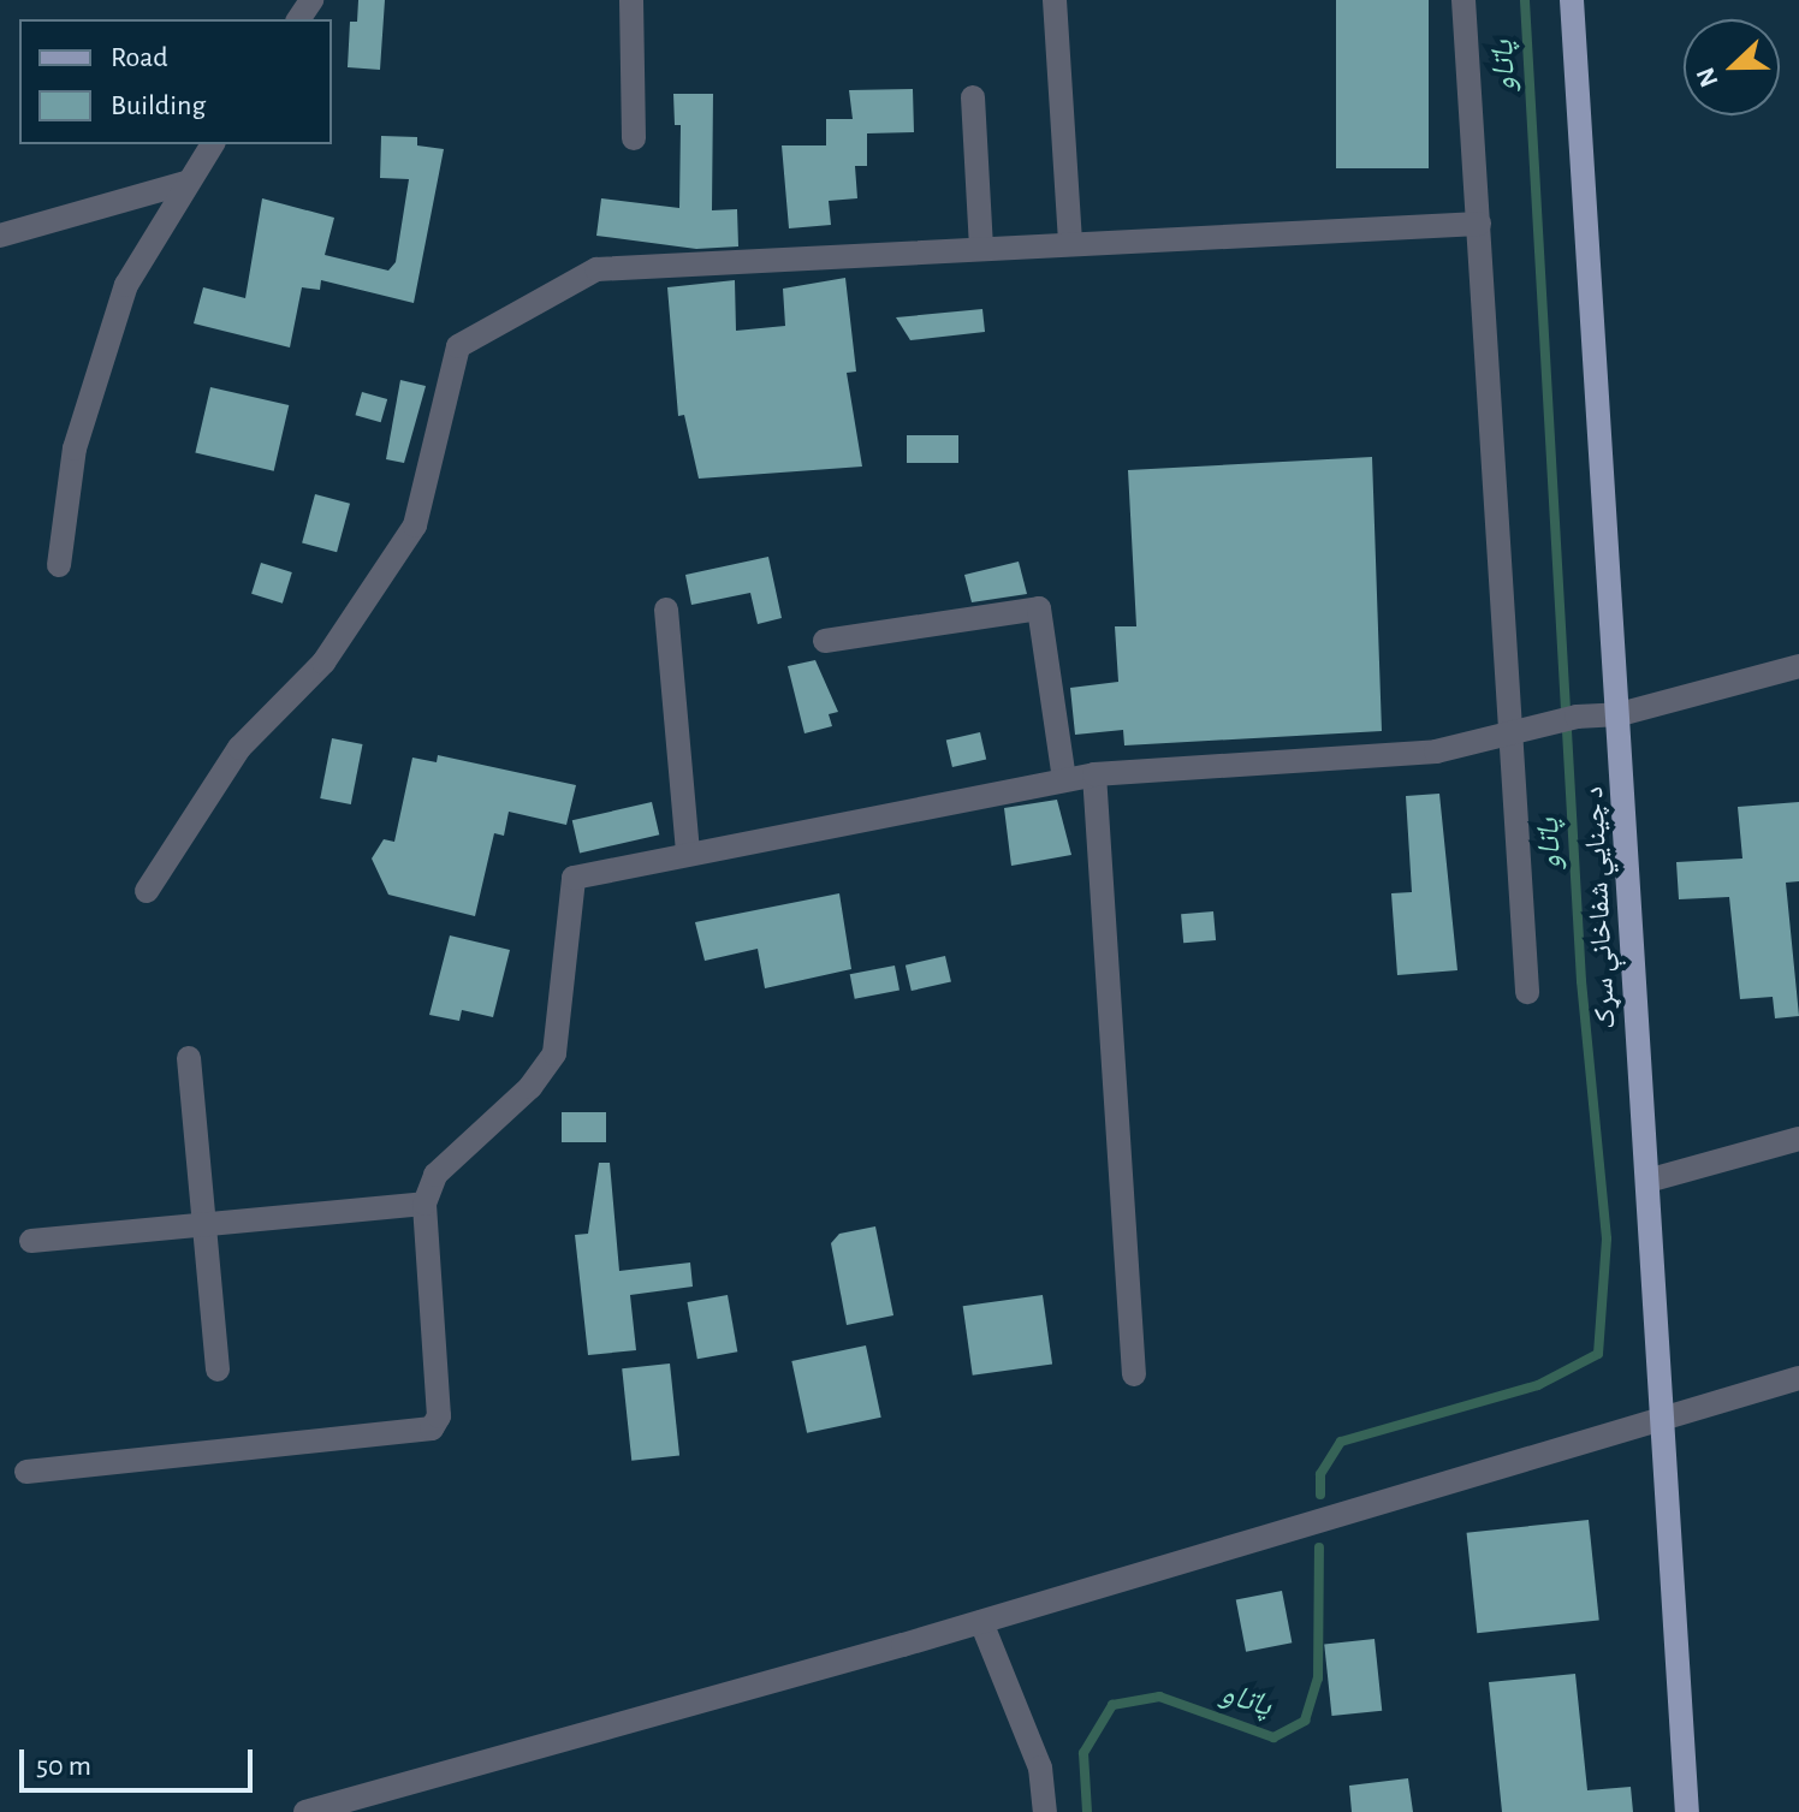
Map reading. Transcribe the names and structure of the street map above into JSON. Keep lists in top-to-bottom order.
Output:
{
  "streets": {
    "main road": ["د چينايي شفاخانې سړک"]
  },
  "water": ["پاتاو"],
  "legend": ["Road", "Building"],
  "scale_bar": "50 m",
  "north": "left"
}
